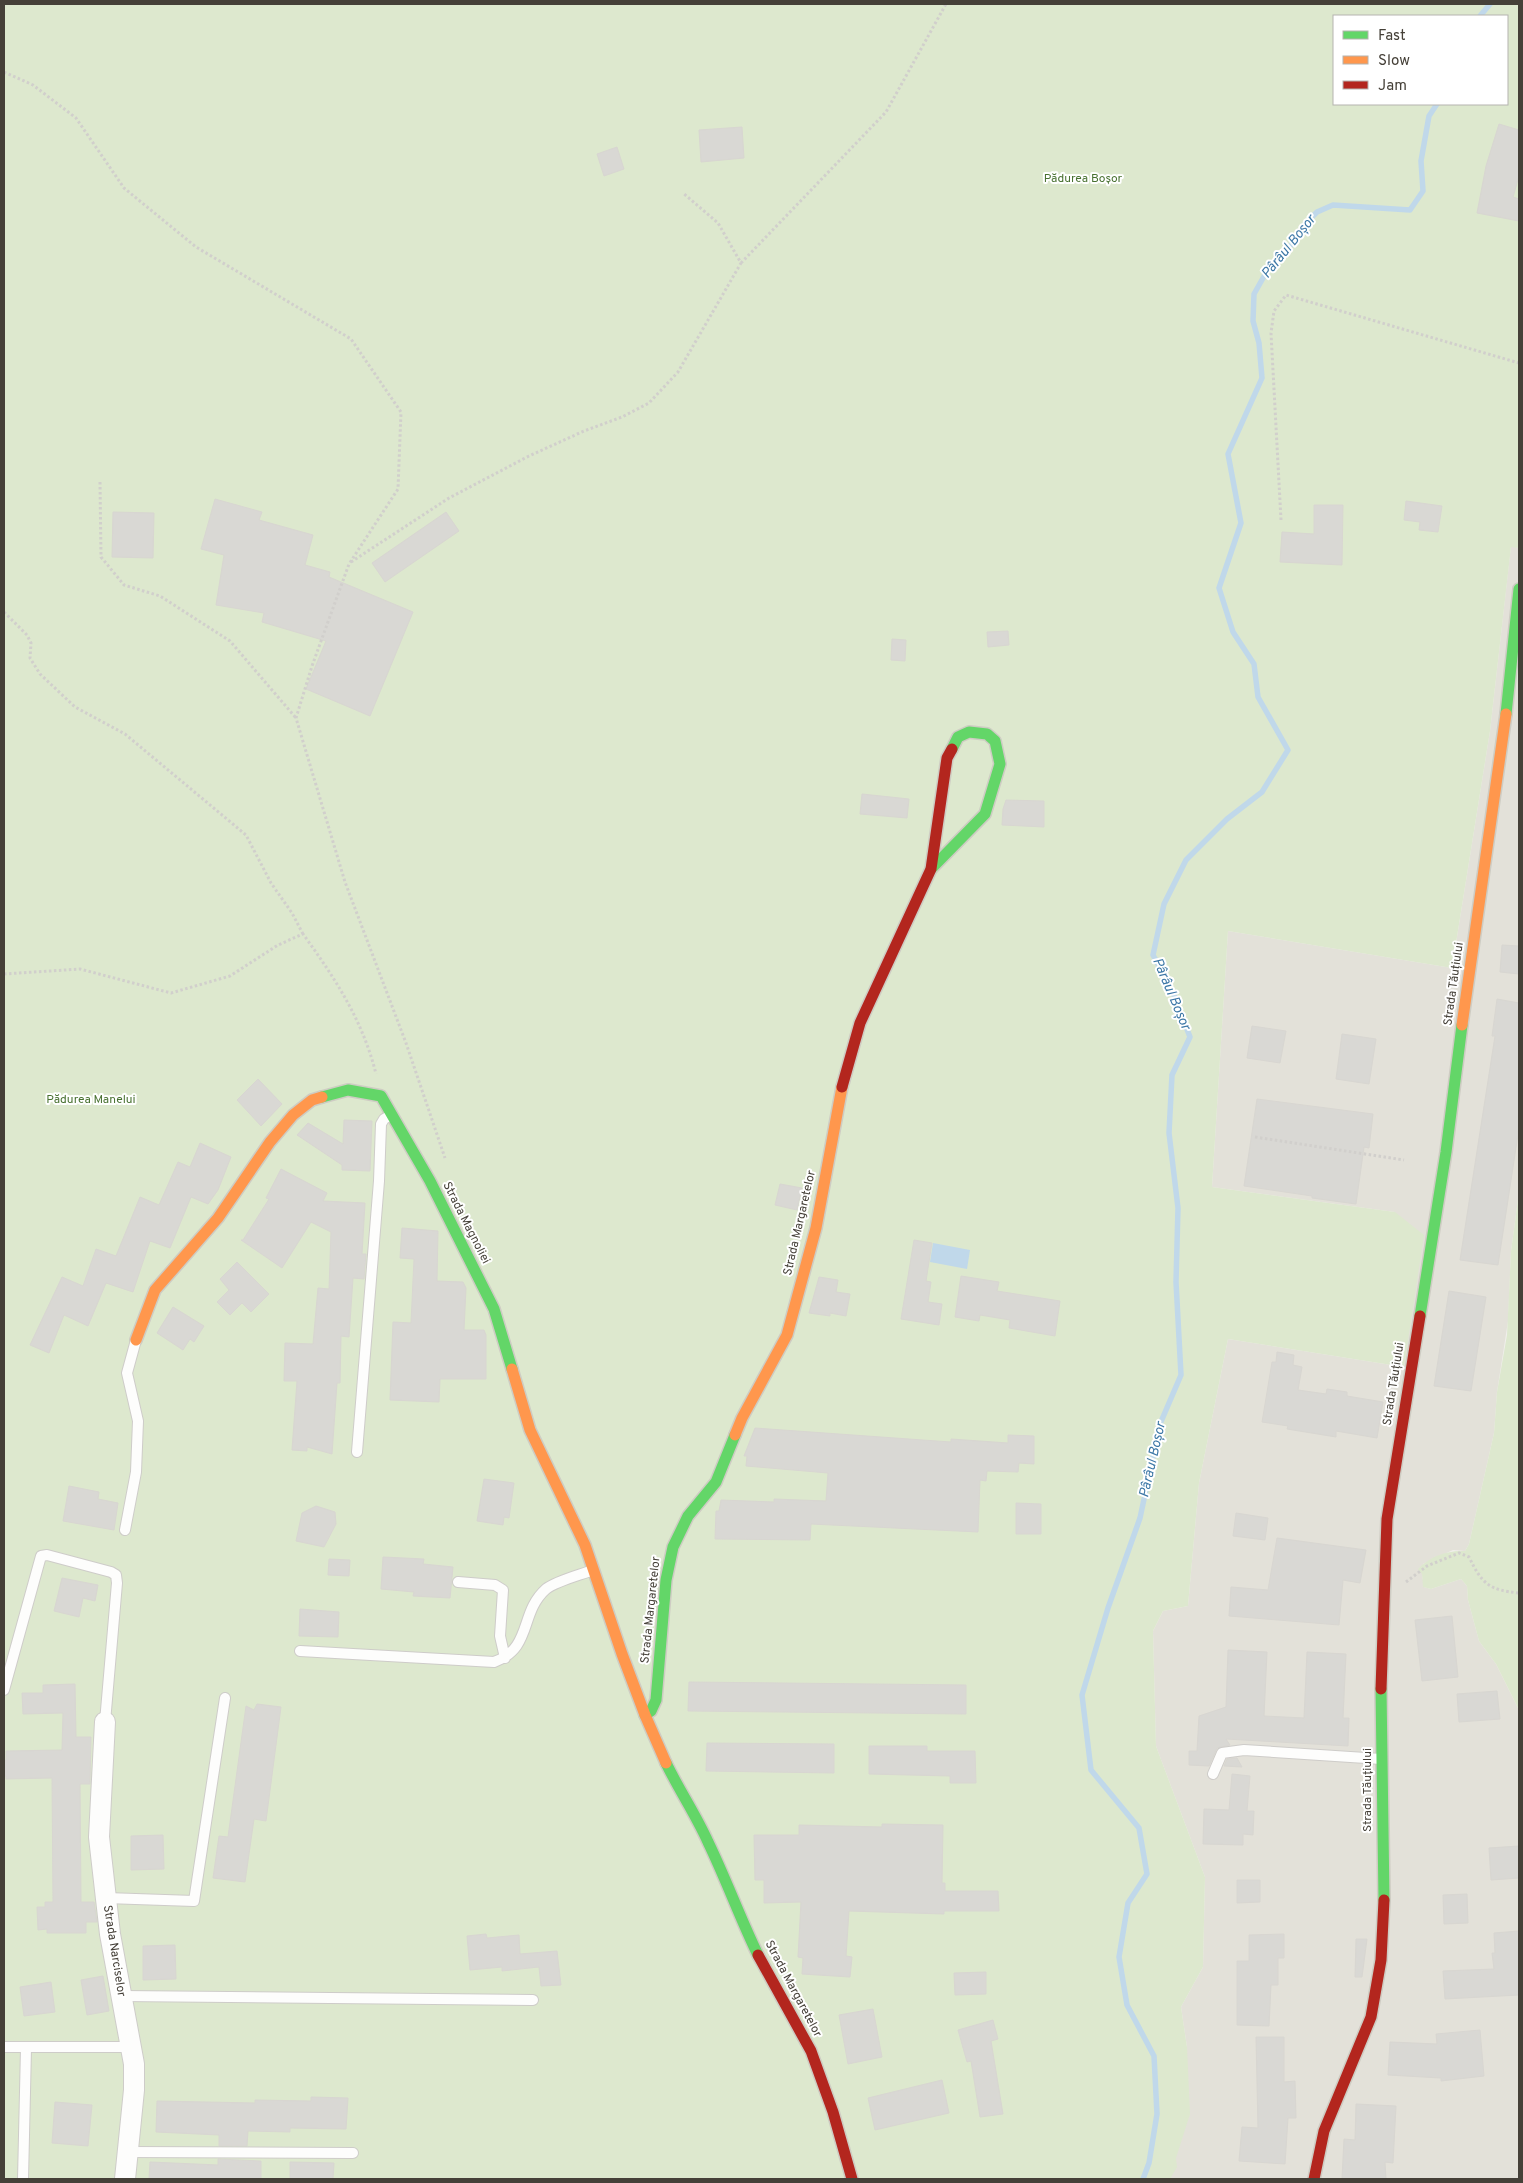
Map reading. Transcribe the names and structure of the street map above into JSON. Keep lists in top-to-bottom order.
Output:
{
  "streets": {
    "street": [
      "Strada Tăuțiului",
      "Strada Magnoliei",
      "Strada Margaretelor",
      "Strada Narciselor"
    ]
  },
  "crossings": [
    ["Strada Magnoliei", "Strada Margaretelor"]
  ],
  "water": ["Pârâul Boșor"],
  "parks": ["Pădurea Boșor", "Pădurea Manelui"],
  "legend": ["Fast", "Slow", "Jam"]
}
